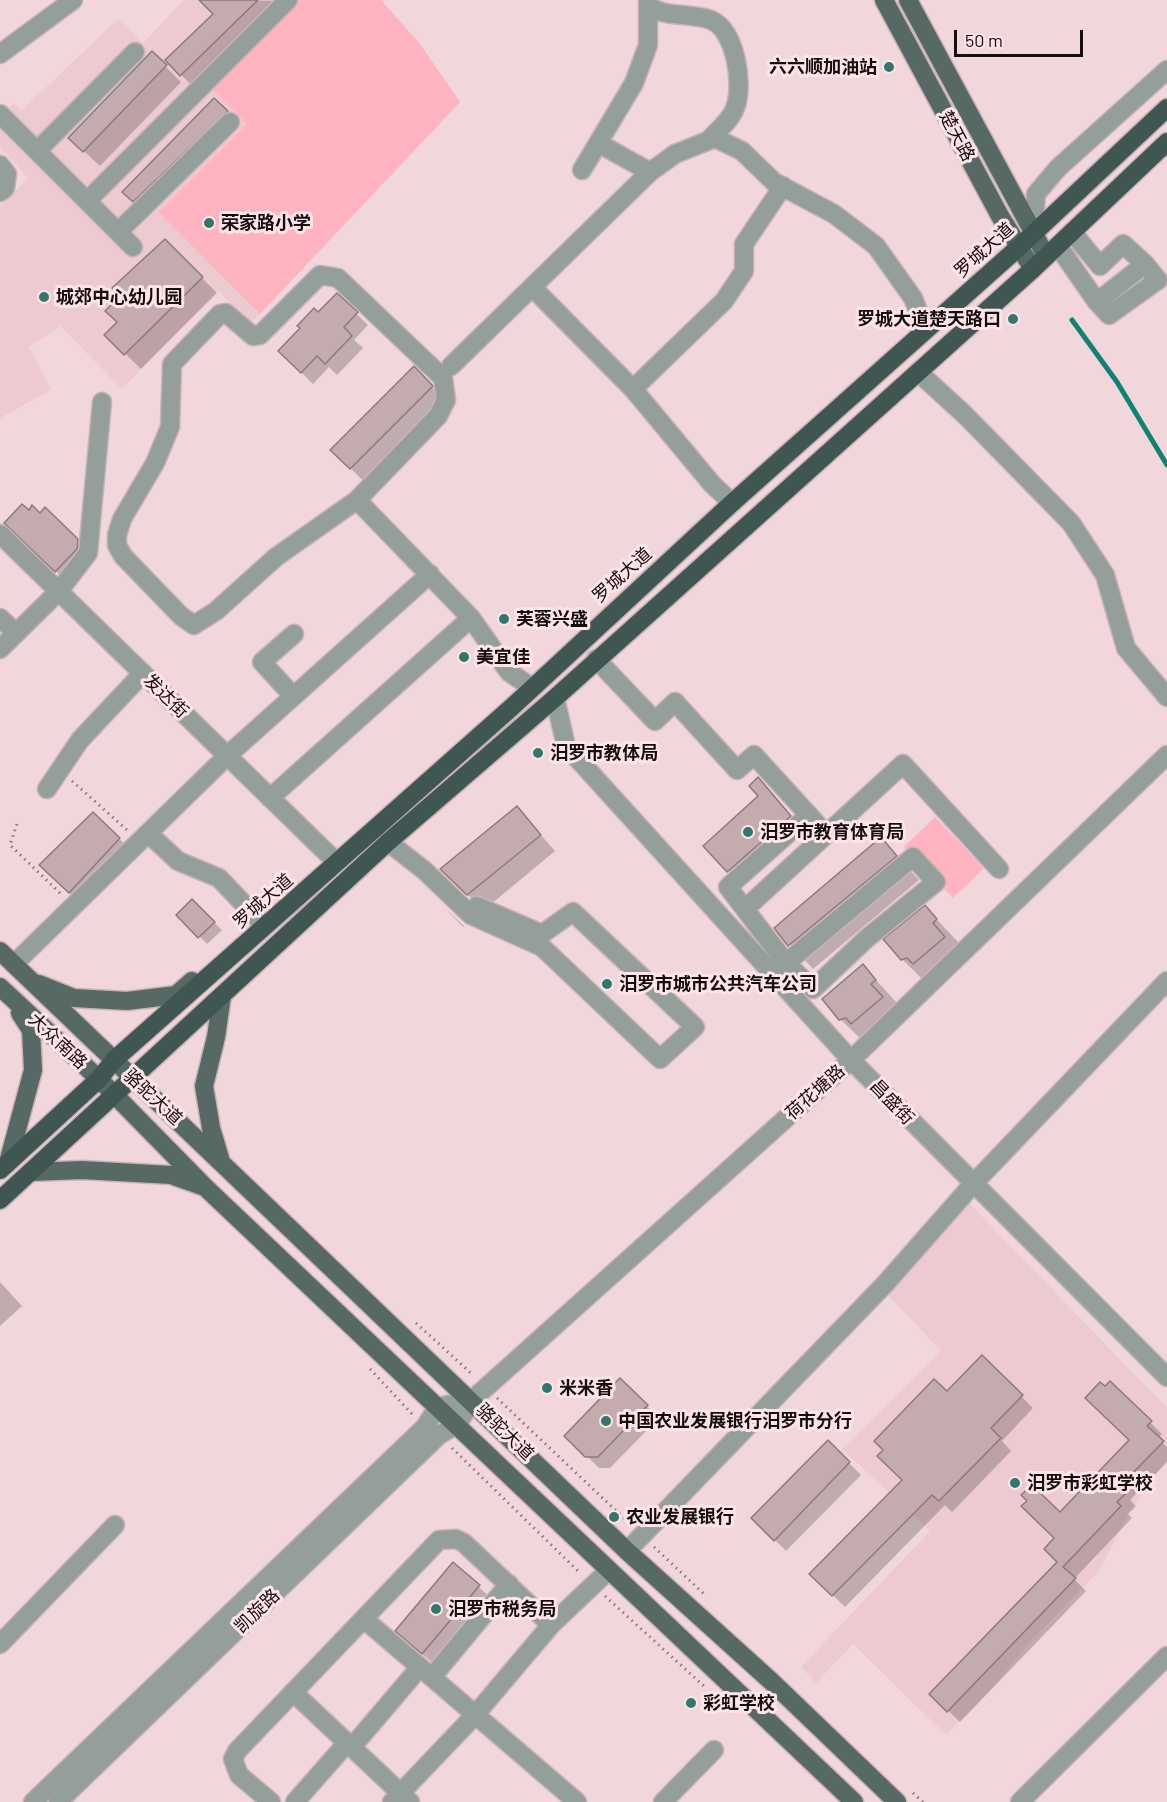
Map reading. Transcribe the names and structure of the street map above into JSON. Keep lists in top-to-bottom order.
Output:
{
  "streets": {
    "highway": ["罗城大道"],
    "main road": ["楚天路", "大众南路", "骆驼大道"],
    "street": [
      "发达街",
      "荷花塘路",
      "昌盛街",
      "凯旋路"
    ]
  },
  "crossings": [
    ["楚天路", "罗城大道"],
    ["罗城大道", "大众南路"],
    ["罗城大道", "骆驼大道"],
    ["大众南路", "骆驼大道"],
    ["荷花塘路", "骆驼大道"],
    ["荷花塘路", "昌盛街"],
    ["荷花塘路", "凯旋路"],
    ["骆驼大道", "凯旋路"]
  ],
  "places": [
    "六六顺加油站",
    "荣家路小学",
    "城郊中心幼儿园",
    "罗城大道楚天路口",
    "芙蓉兴盛",
    "美宜佳",
    "汨罗市教体局",
    "汨罗市教育体育局",
    "汨罗市城市公共汽车公司",
    "米米香",
    "中国农业发展银行汨罗市分行",
    "汨罗市彩虹学校",
    "农业发展银行",
    "汨罗市税务局",
    "彩虹学校"
  ],
  "scale_bar": "50 m"
}
